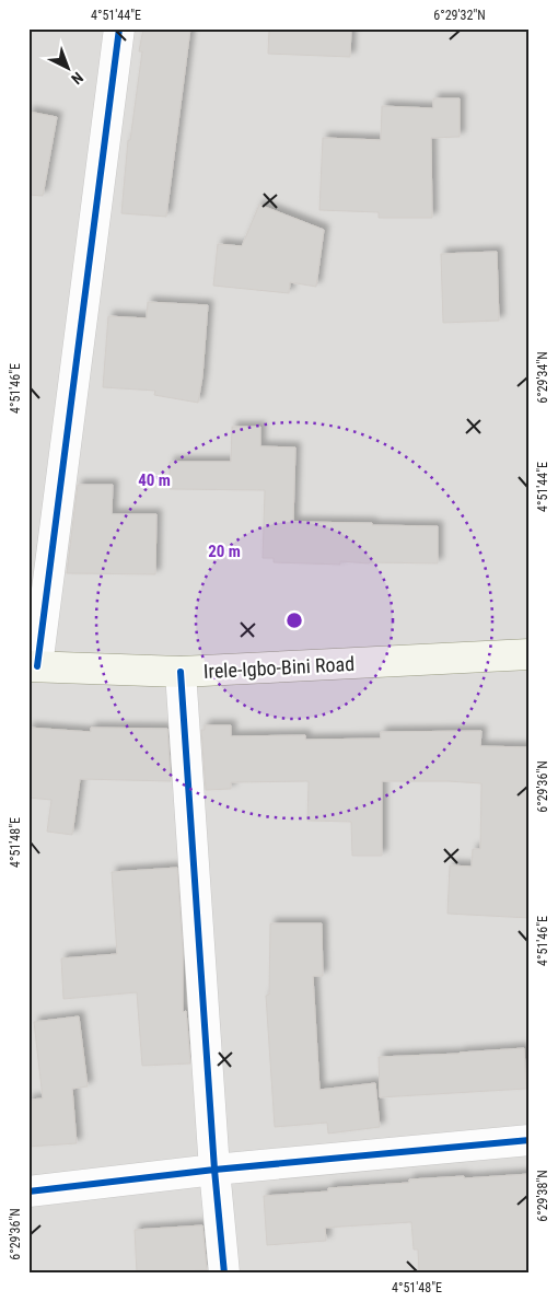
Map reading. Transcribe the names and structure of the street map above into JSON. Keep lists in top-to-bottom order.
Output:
{
  "streets": {
    "street": ["Irele-Igbo-Bini Road"]
  },
  "north": "bottom right",
  "coordinates": [
    "4°51'44\"E",
    "6°29'32\"N",
    "6°29'34\"N",
    "4°51'46\"E",
    "6°29'36\"N",
    "4°51'48\"E",
    "6°29'38\"N"
  ],
  "rings": ["40 m", "20 m"]
}
